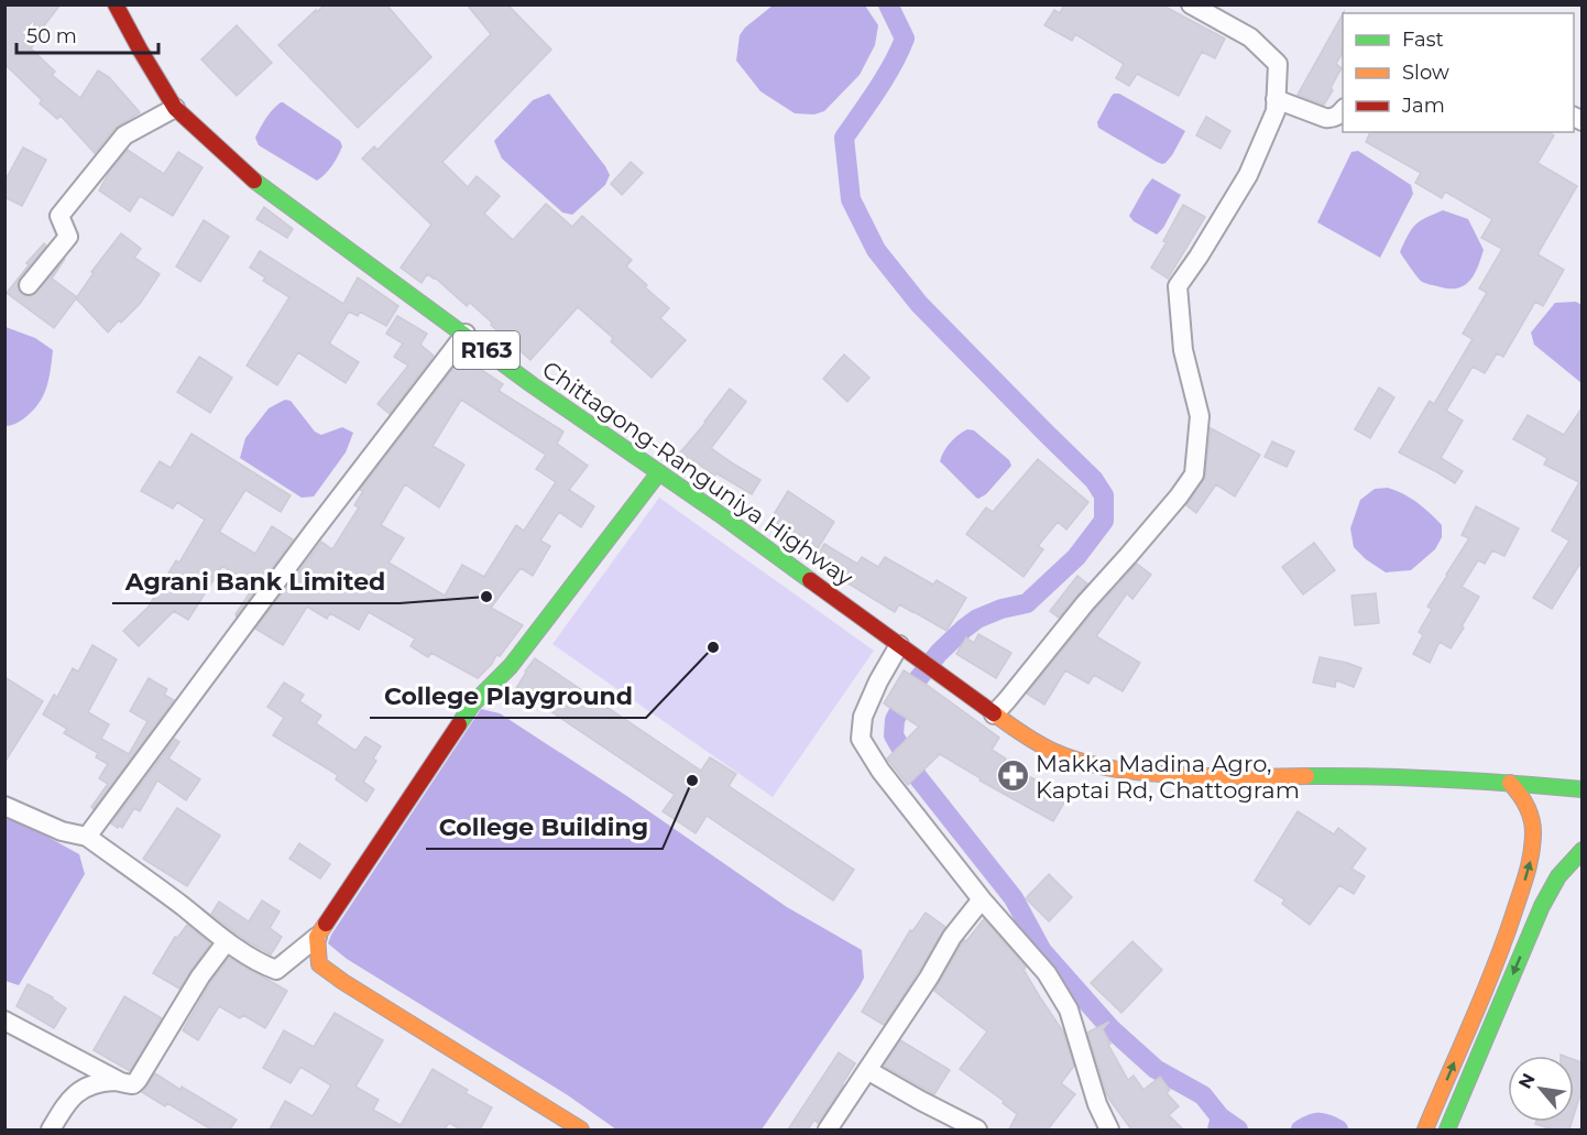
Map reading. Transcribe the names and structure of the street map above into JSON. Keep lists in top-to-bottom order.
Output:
{
  "streets": {
    "main road": ["R163", "Chittagong-Ranguniya Highway"]
  },
  "crossings": [
    ["R163", "Chittagong-Ranguniya Highway"]
  ],
  "places": {
    "other": ["Agrani Bank Limited", "College Playground", "College Building"],
    "pharmacy": ["Makka Madina Agro, Kaptai Rd, Chattogram"]
  },
  "legend": ["Fast", "Slow", "Jam"],
  "scale_bar": "50 m",
  "north": "top left"
}
